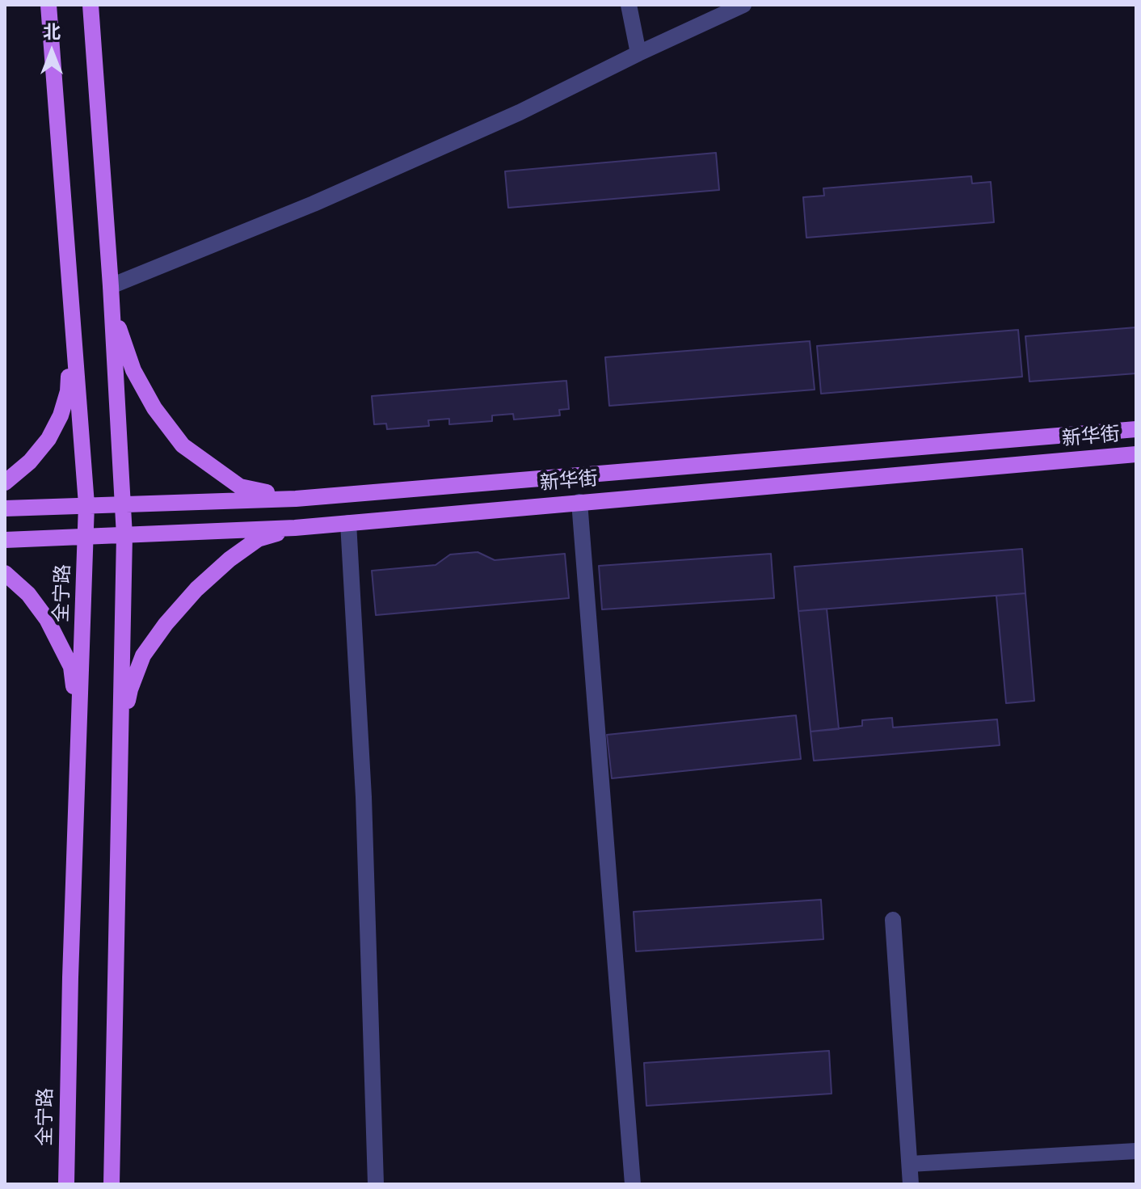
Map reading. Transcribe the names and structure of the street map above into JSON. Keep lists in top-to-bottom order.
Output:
{
  "streets": {
    "main road": ["新华街", "全宁路"]
  },
  "crossings": [
    ["新华街", "全宁路"]
  ],
  "north": "top"
}
